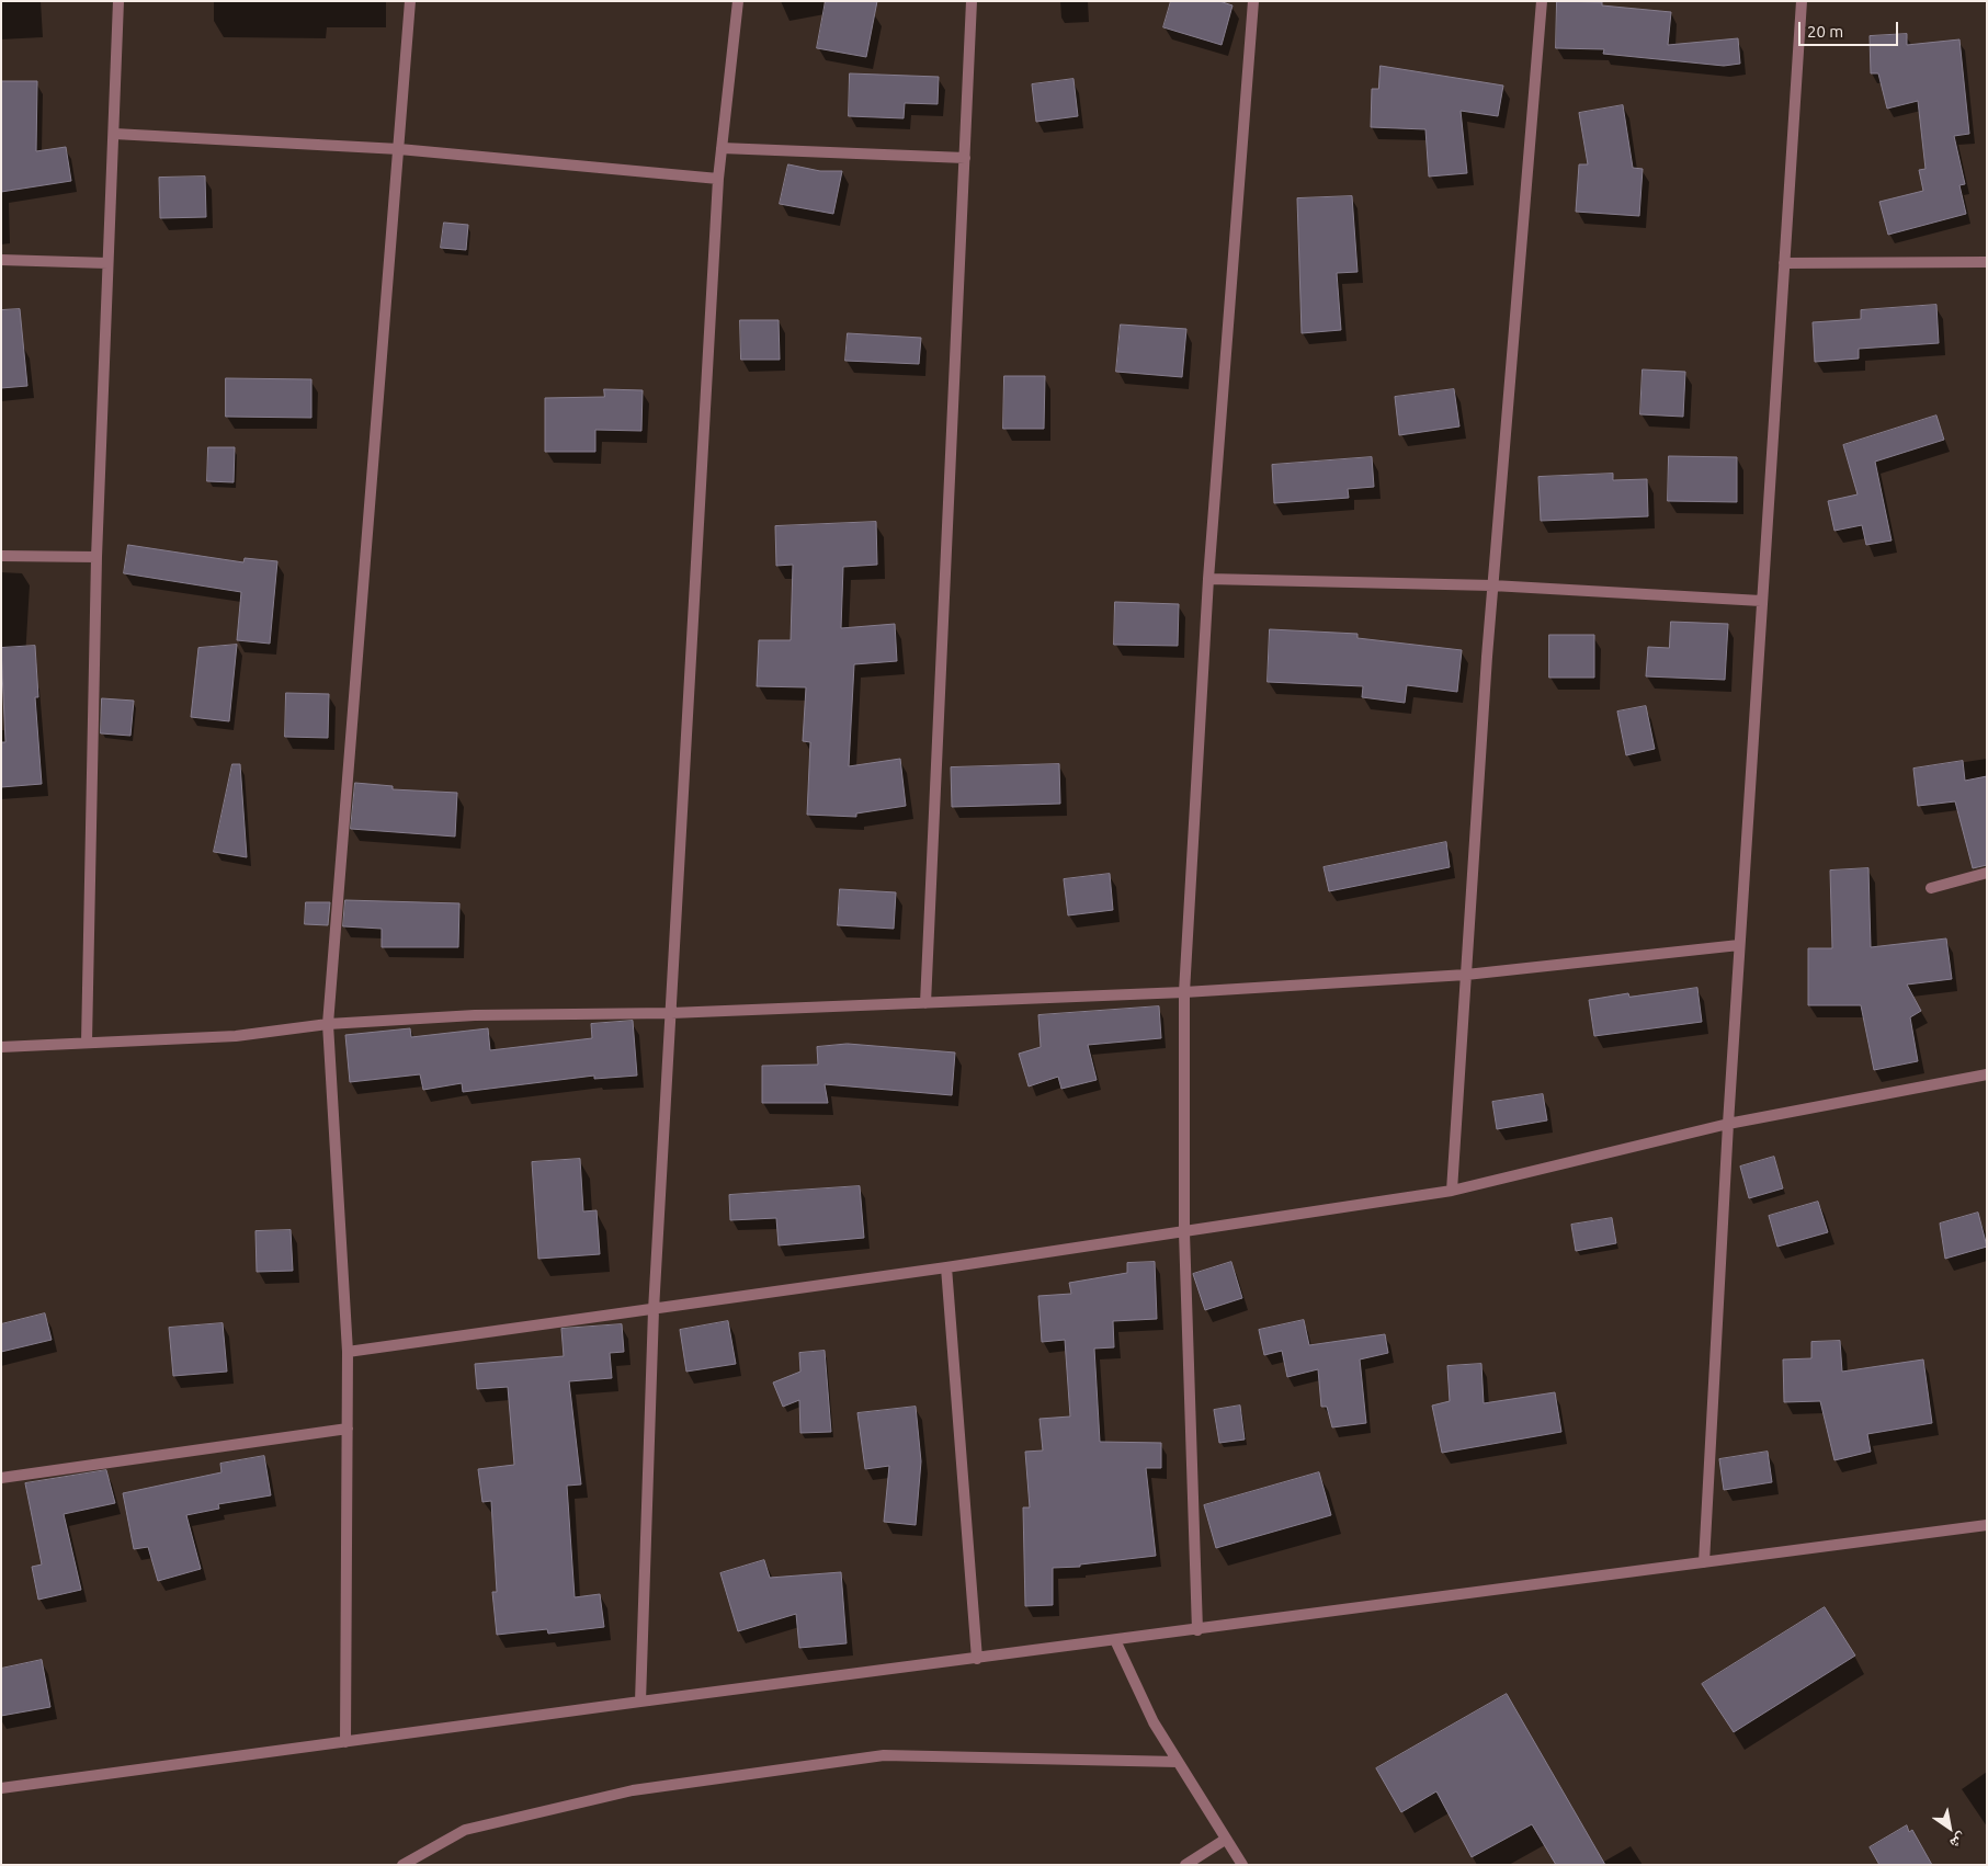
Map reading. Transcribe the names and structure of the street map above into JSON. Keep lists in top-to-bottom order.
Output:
{
  "scale_bar": "20 m",
  "north": "bottom right"
}
